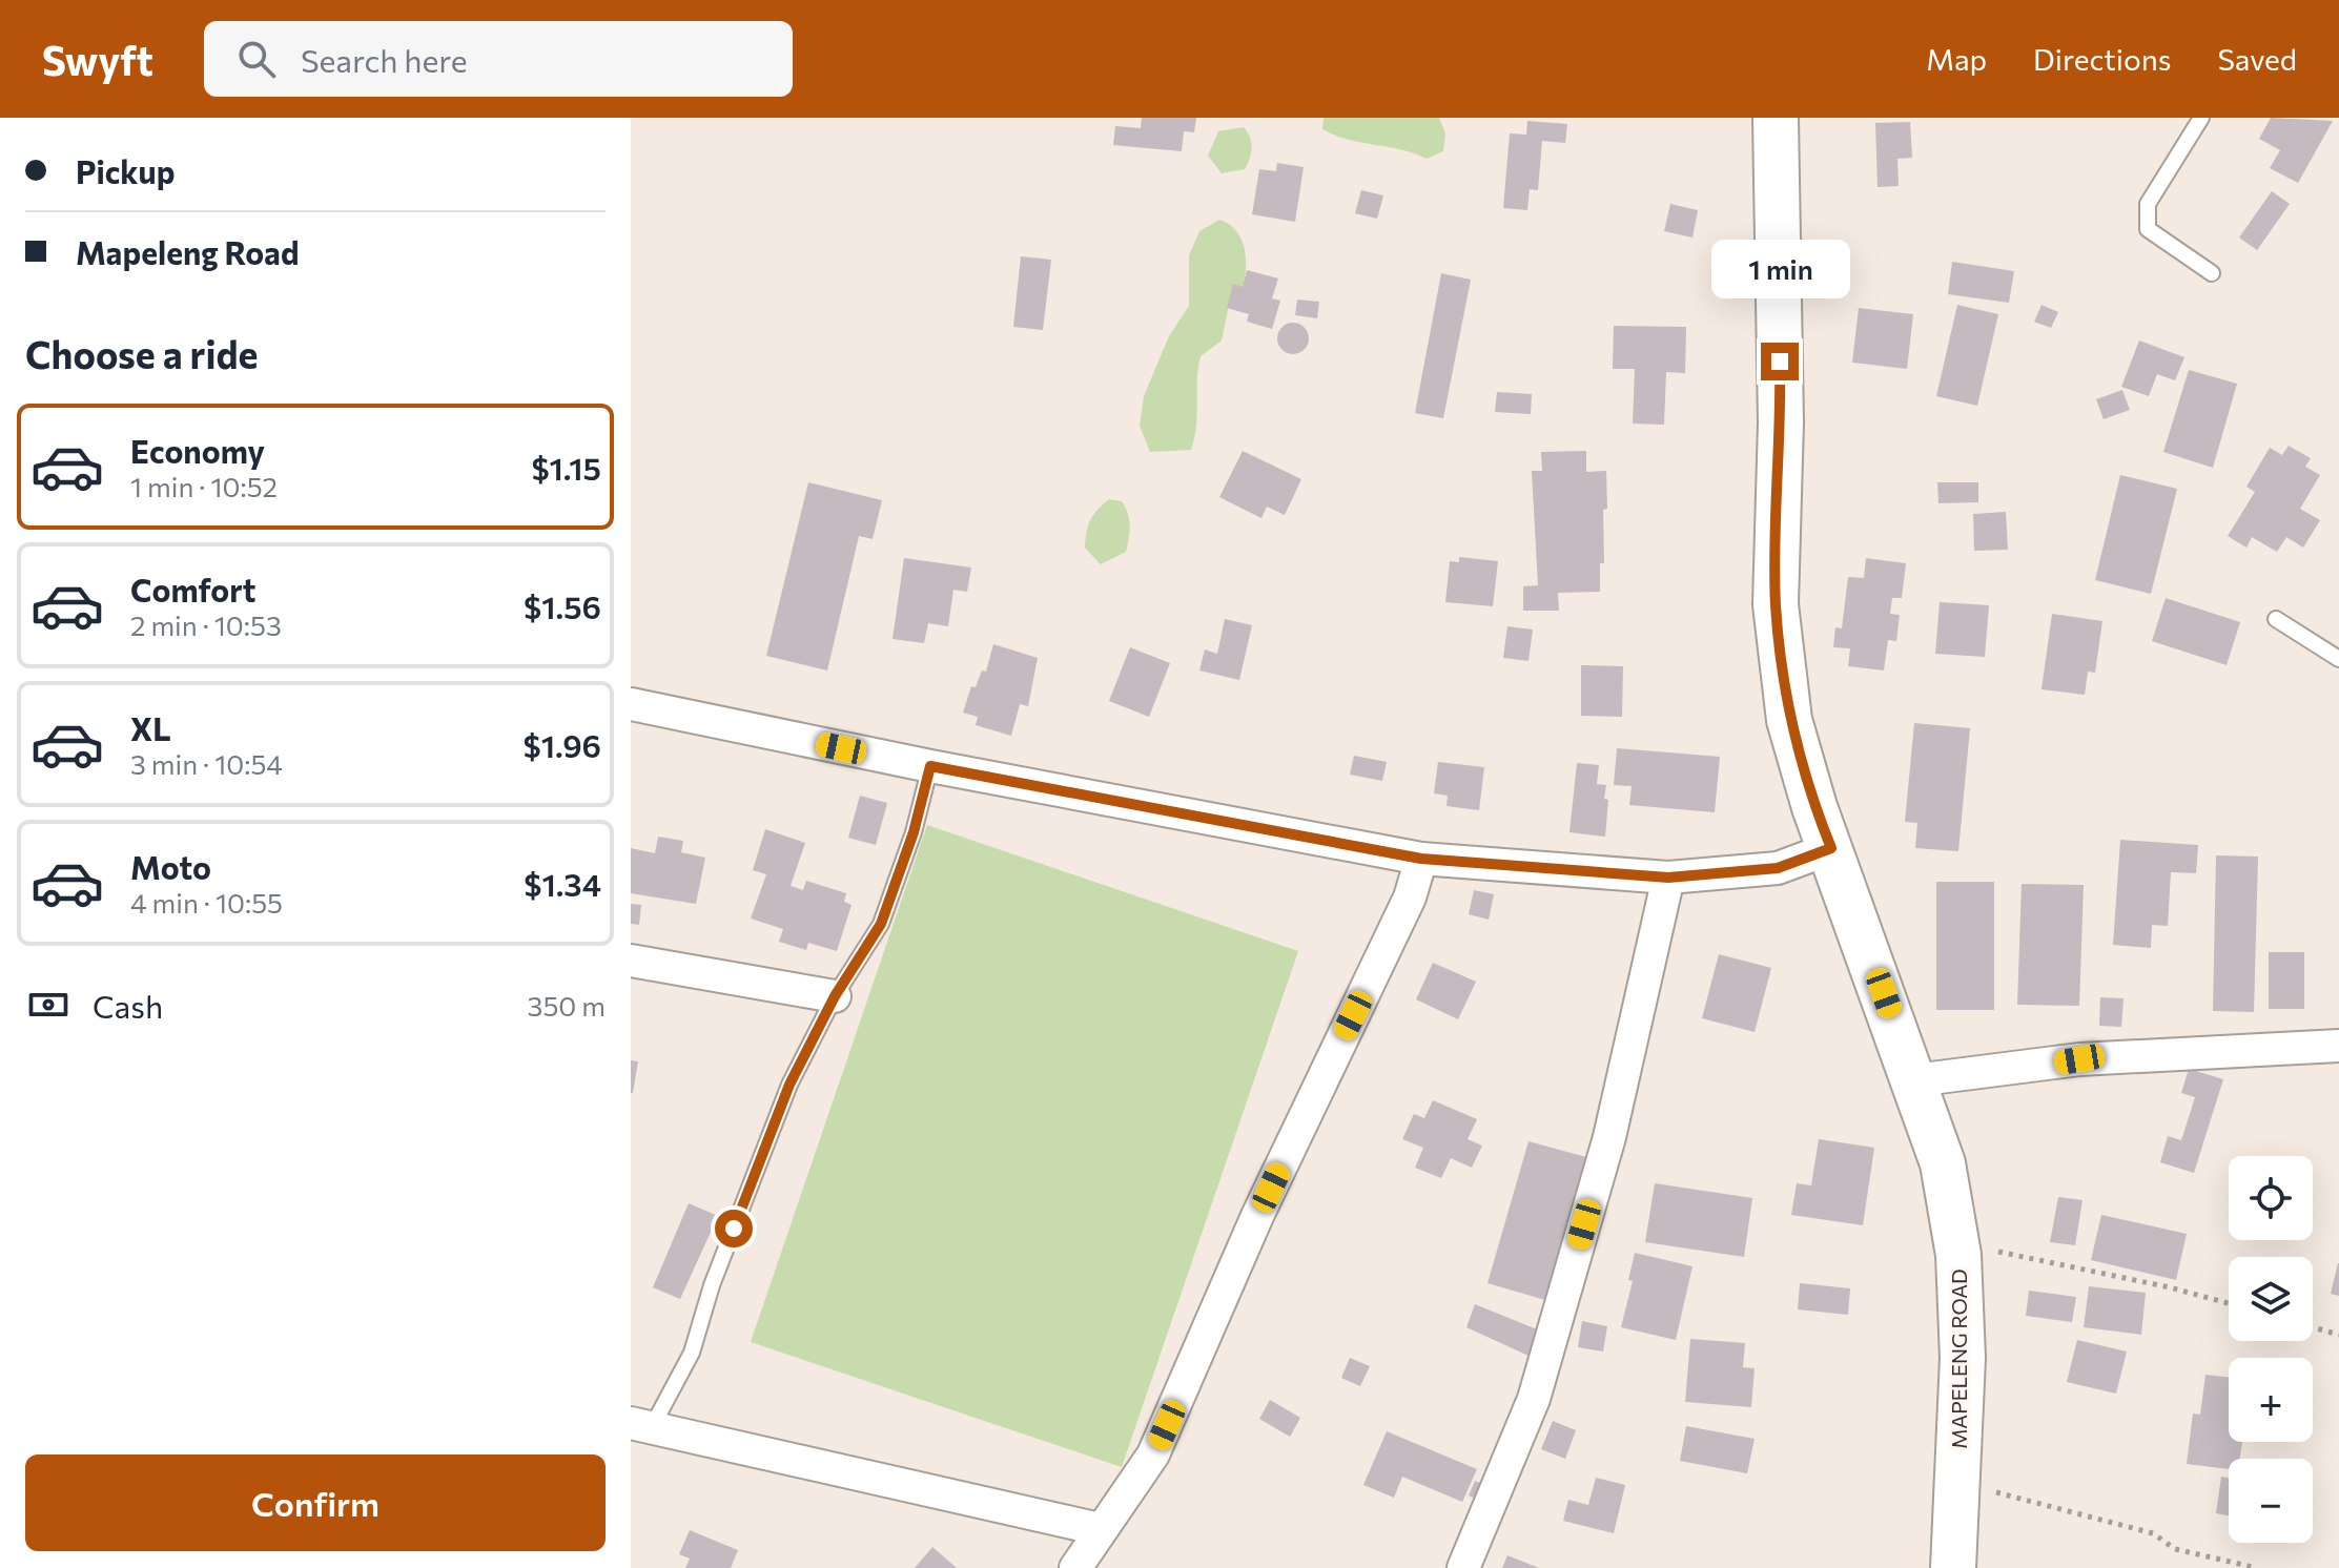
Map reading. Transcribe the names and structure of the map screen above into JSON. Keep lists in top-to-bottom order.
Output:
{
  "streets": {
    "street": ["MAPELENG ROAD"]
  },
  "page": {
    "header": "Swyft",
    "search": "Search here",
    "nav": ["Map", "Directions", "Saved"],
    "banner": ["Pickup", "Mapeleng Road"],
    "bubble": "1 min",
    "heading": "Choose a ride",
    "list": [
      {
        "name": "Economy",
        "note": "1 min · 10:52",
        "value": "$1.15"
      },
      {
        "name": "Comfort",
        "note": "2 min · 10:53",
        "value": "$1.56"
      },
      {
        "name": "XL",
        "note": "3 min · 10:54",
        "value": "$1.96"
      },
      {
        "name": "Moto",
        "note": "4 min · 10:55",
        "value": "$1.34"
      }
    ],
    "pay": ["Cash", "350 m"],
    "map_buttons": ["+", "−"],
    "buttons": "Confirm"
  }
}
